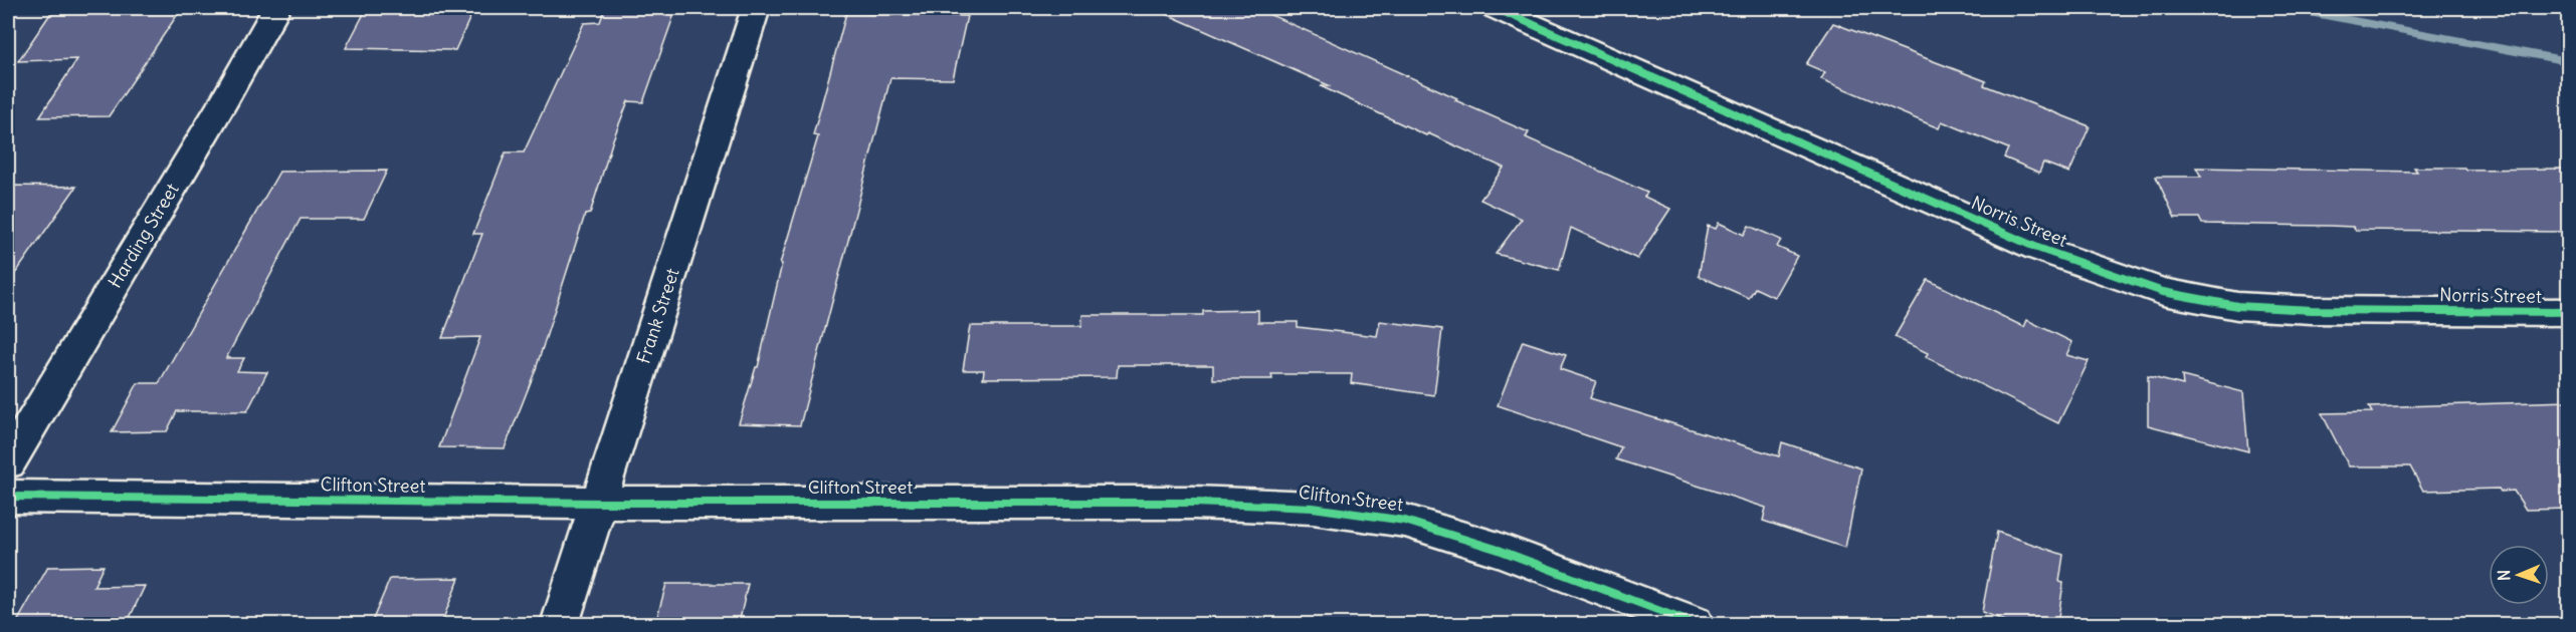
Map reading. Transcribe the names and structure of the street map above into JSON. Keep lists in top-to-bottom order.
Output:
{
  "streets": {
    "street": [
      "Norris Street",
      "Harding Street",
      "Frank Street",
      "Clifton Street"
    ]
  },
  "crossings": [
    ["Frank Street", "Clifton Street"]
  ],
  "north": "left"
}
